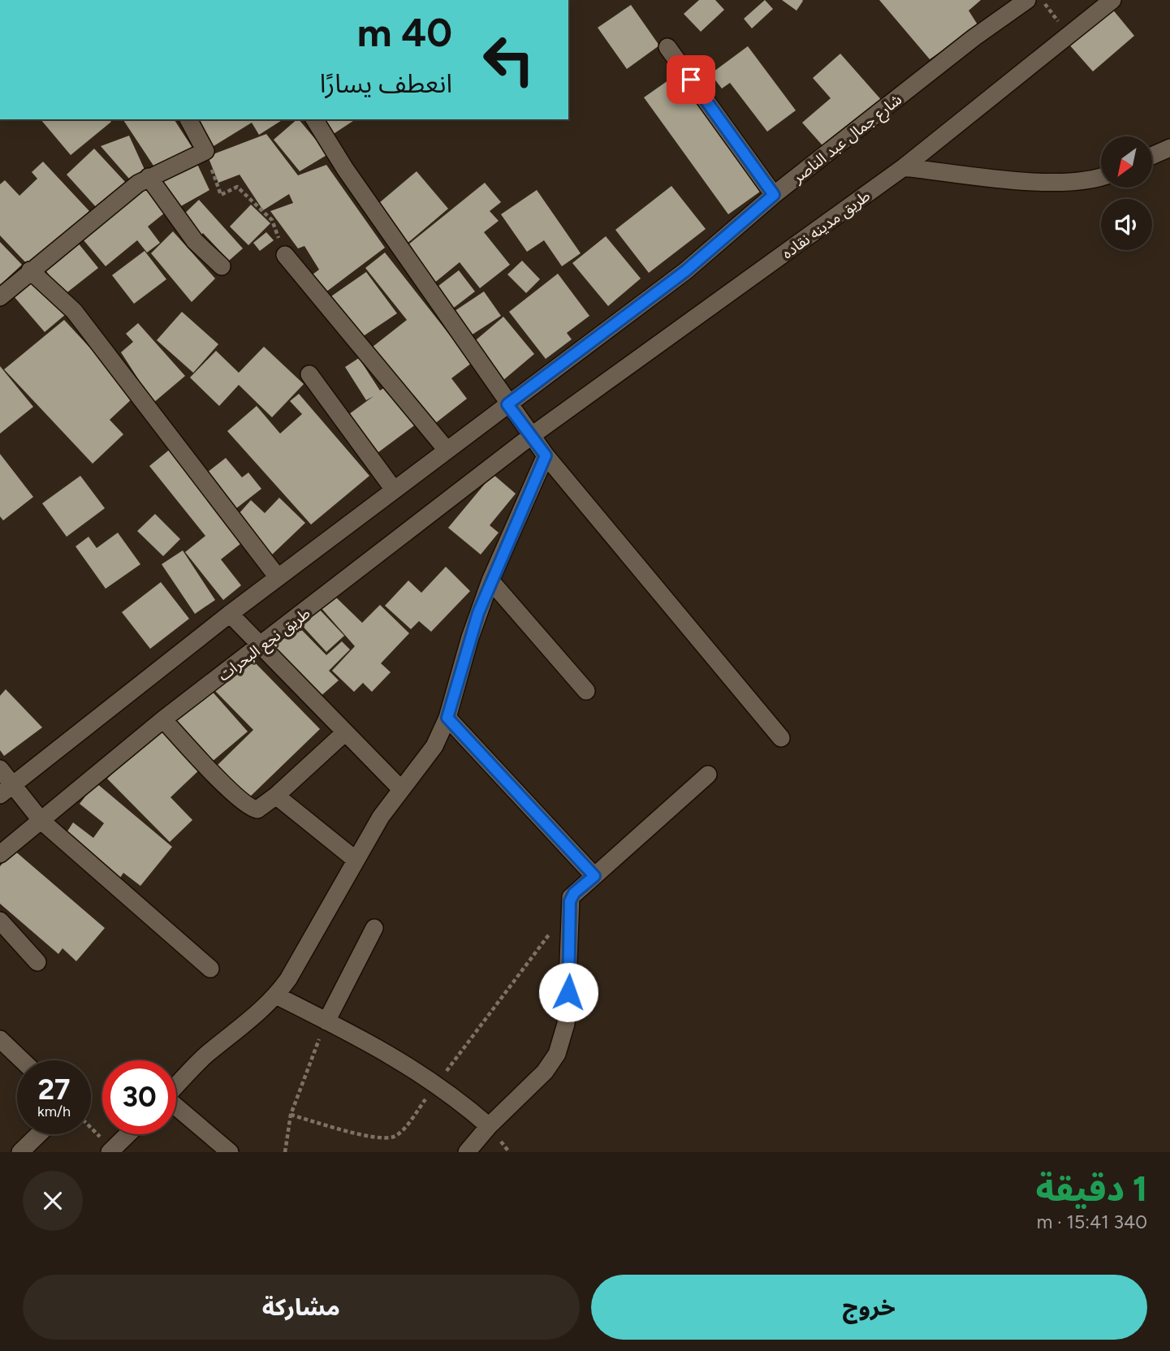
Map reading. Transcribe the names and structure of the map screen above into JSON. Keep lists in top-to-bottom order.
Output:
{
  "streets": {
    "street": ["شارع جمال عبد الناصر", "طريق مدينه نقاده", "طريق نجع البحرات"]
  },
  "crossings": [
    ["طريق مدينه نقاده", "طريق نجع البحرات"]
  ],
  "north": "bottom left",
  "page": {
    "turn": ["40 m", "انعطف يسارًا"],
    "speed": "27 km/h",
    "limit": "30",
    "heading": ["1 دقيقة", "340 m · 15:41"],
    "buttons": ["خروج", "مشاركة"]
  }
}
